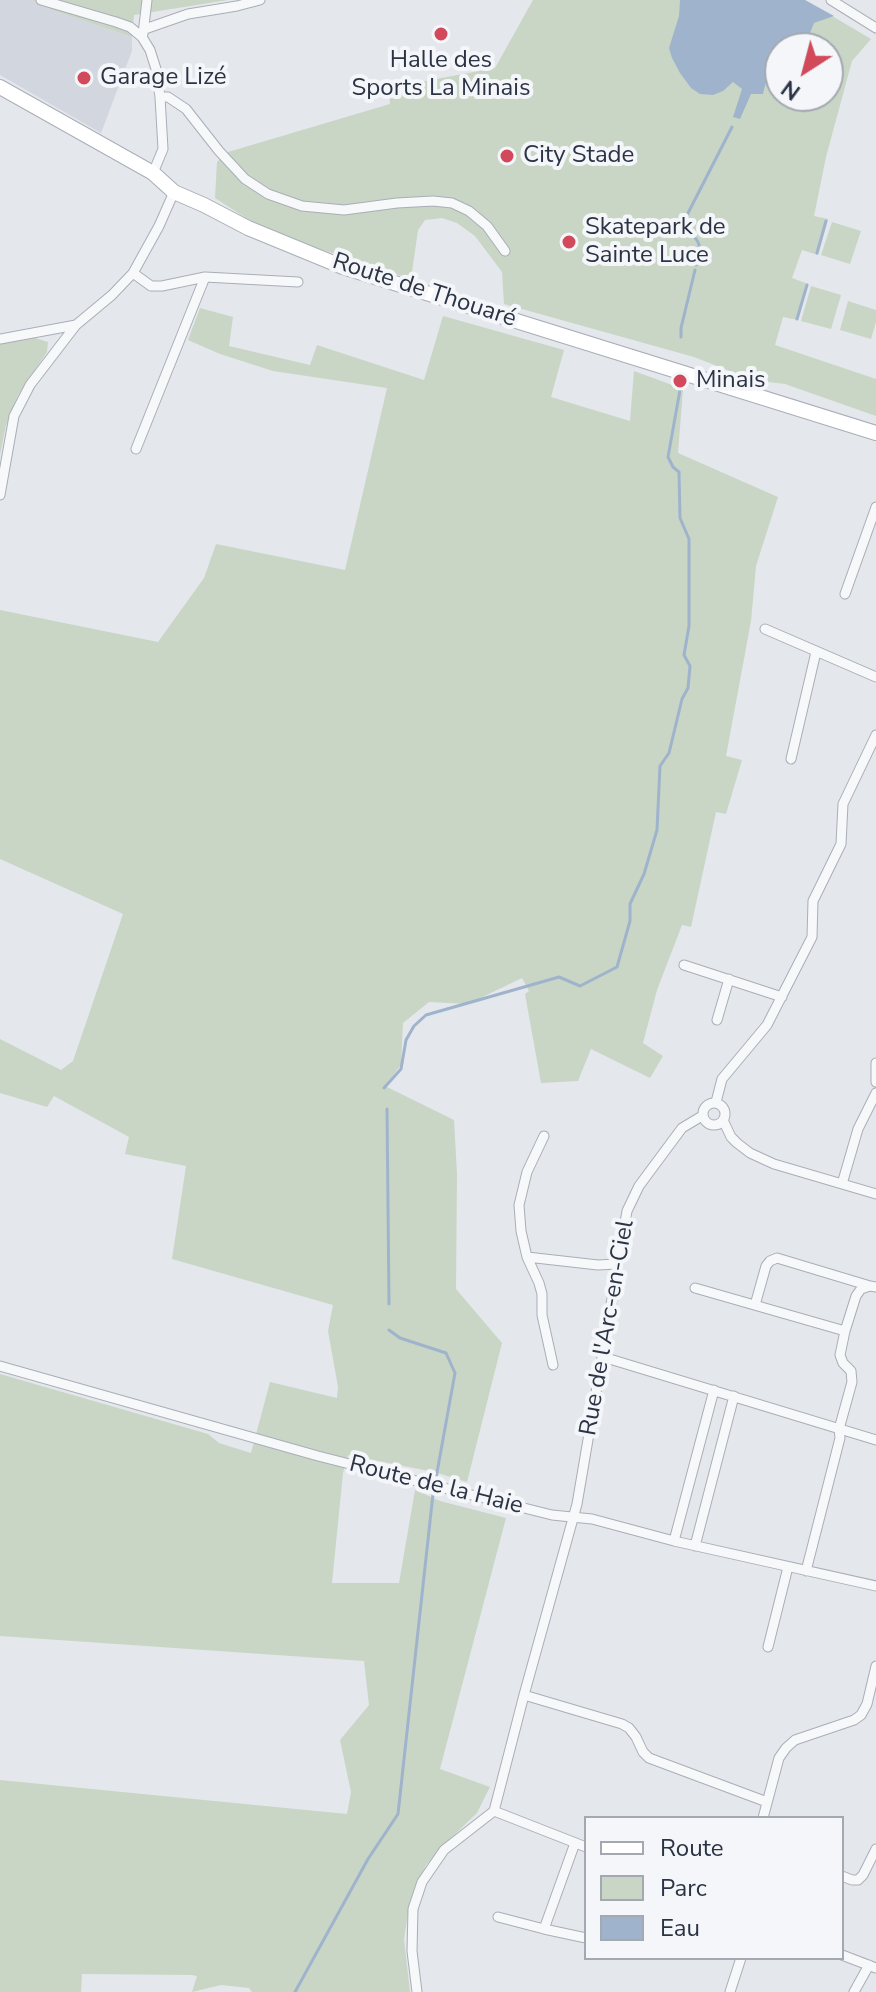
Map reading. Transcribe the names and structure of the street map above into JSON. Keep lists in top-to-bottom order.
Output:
{
  "streets": {
    "street": ["Route de Thouaré", "Rue de l'Arc-en-Ciel", "Route de la Haie"]
  },
  "crossings": [
    ["Rue de l'Arc-en-Ciel", "Route de la Haie"]
  ],
  "places": [
    "Halle des Sports La Minais",
    "Garage Lizé",
    "City Stade",
    "Skatepark de Sainte Luce",
    "Minais"
  ],
  "legend": ["Route", "Parc", "Eau"],
  "north": "bottom left"
}
